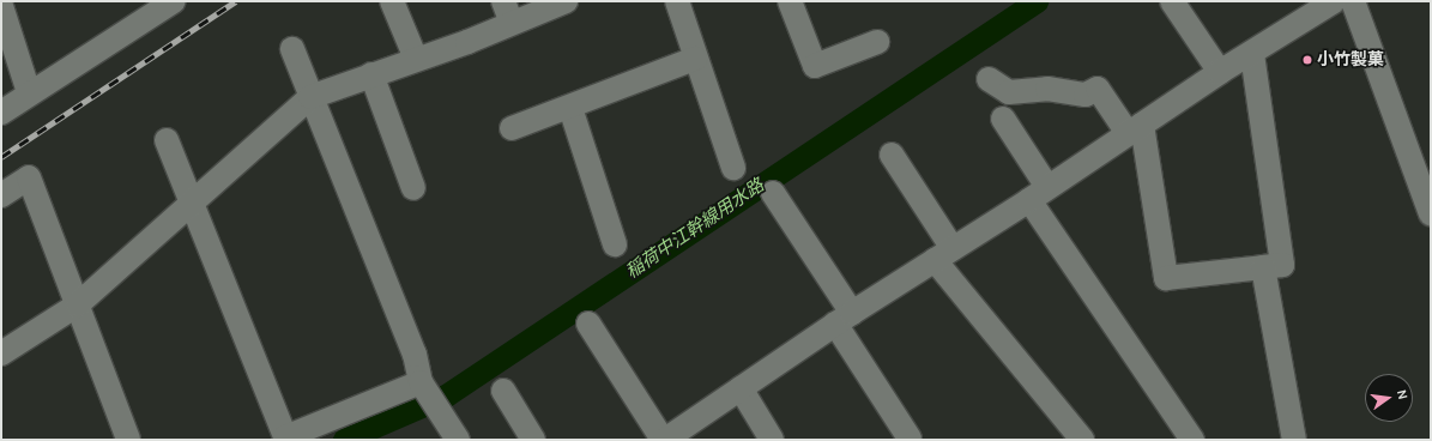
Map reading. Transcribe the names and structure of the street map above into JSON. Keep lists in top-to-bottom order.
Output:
{
  "water": ["稲荷中江幹線用水路"],
  "places": ["小竹製菓"],
  "north": "right"
}
